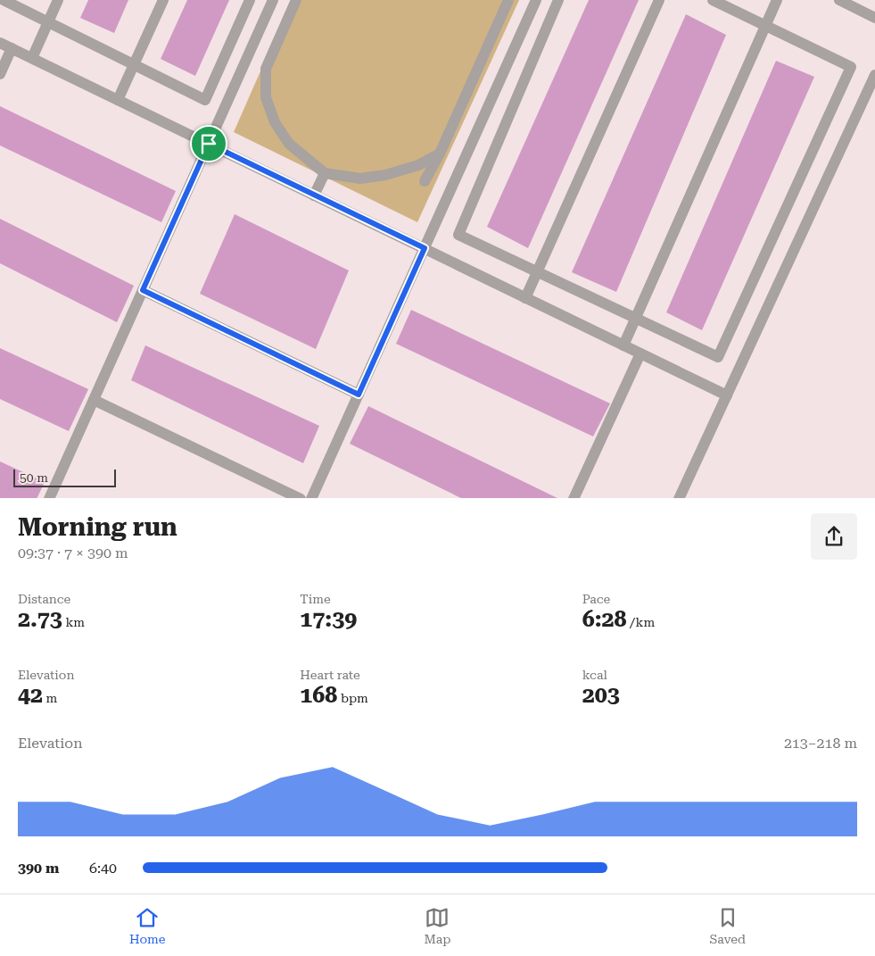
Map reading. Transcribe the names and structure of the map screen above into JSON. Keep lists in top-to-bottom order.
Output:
{
  "scale_bar": "50 m",
  "page": {
    "scale": "50 m",
    "heading": ["Morning run", "09:37 · 7 × 390 m"],
    "stats": [
      ["Distance", "2.73 km"],
      ["Time", "17:39"],
      ["Pace", "6:28 /km"],
      ["Elevation", "42 m"],
      ["Heart rate", "168 bpm"],
      ["kcal", "203"]
    ],
    "chart": ["Elevation", "213–218 m"],
    "list": [
      {
        "name": "390 m",
        "note": "6:40"
      }
    ],
    "tabs": ["Home", "Map", "Saved"]
  }
}
